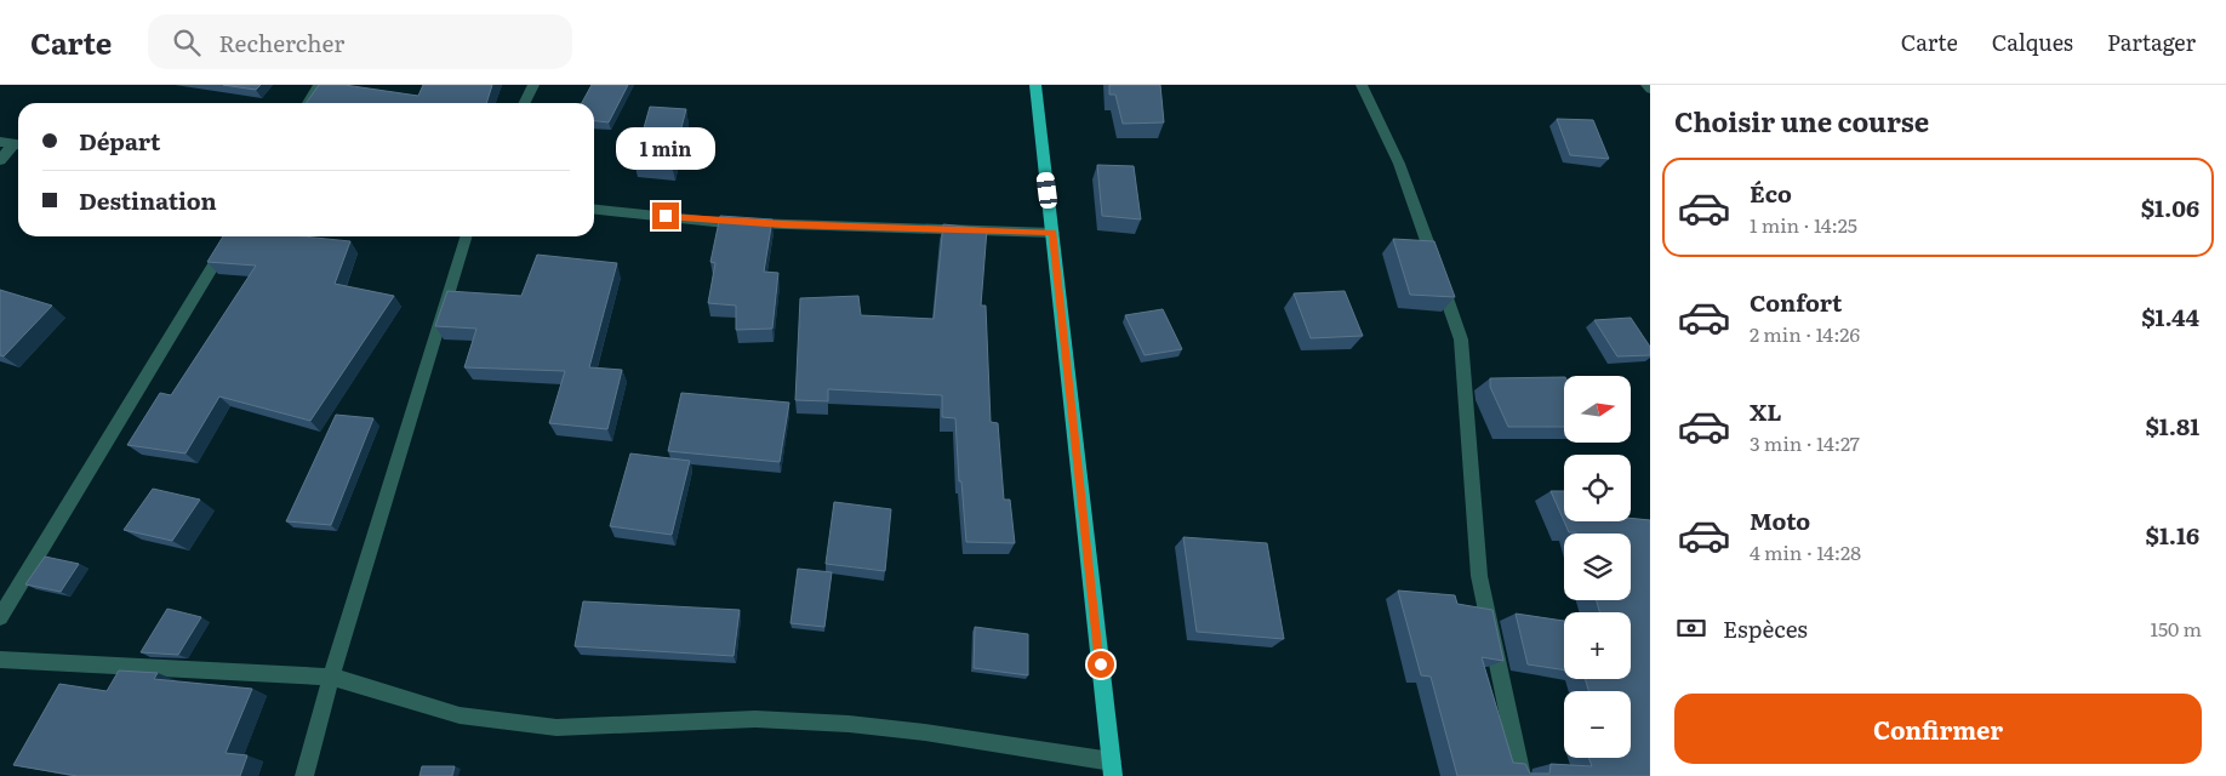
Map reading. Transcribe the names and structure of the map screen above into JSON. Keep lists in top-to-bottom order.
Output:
{
  "north": "right",
  "page": {
    "header": "Carte",
    "search": "Rechercher",
    "nav": ["Carte", "Calques", "Partager"],
    "heading": "Choisir une course",
    "banner": ["Départ", "Destination"],
    "bubble": "1 min",
    "list": [
      {
        "name": "Éco",
        "note": "1 min · 14:25",
        "value": "$1.06"
      },
      {
        "name": "Confort",
        "note": "2 min · 14:26",
        "value": "$1.44"
      },
      {
        "name": "XL",
        "note": "3 min · 14:27",
        "value": "$1.81"
      },
      {
        "name": "Moto",
        "note": "4 min · 14:28",
        "value": "$1.16"
      }
    ],
    "map_buttons": ["+", "−"],
    "pay": ["Espèces", "150 m"],
    "buttons": "Confirmer"
  }
}
